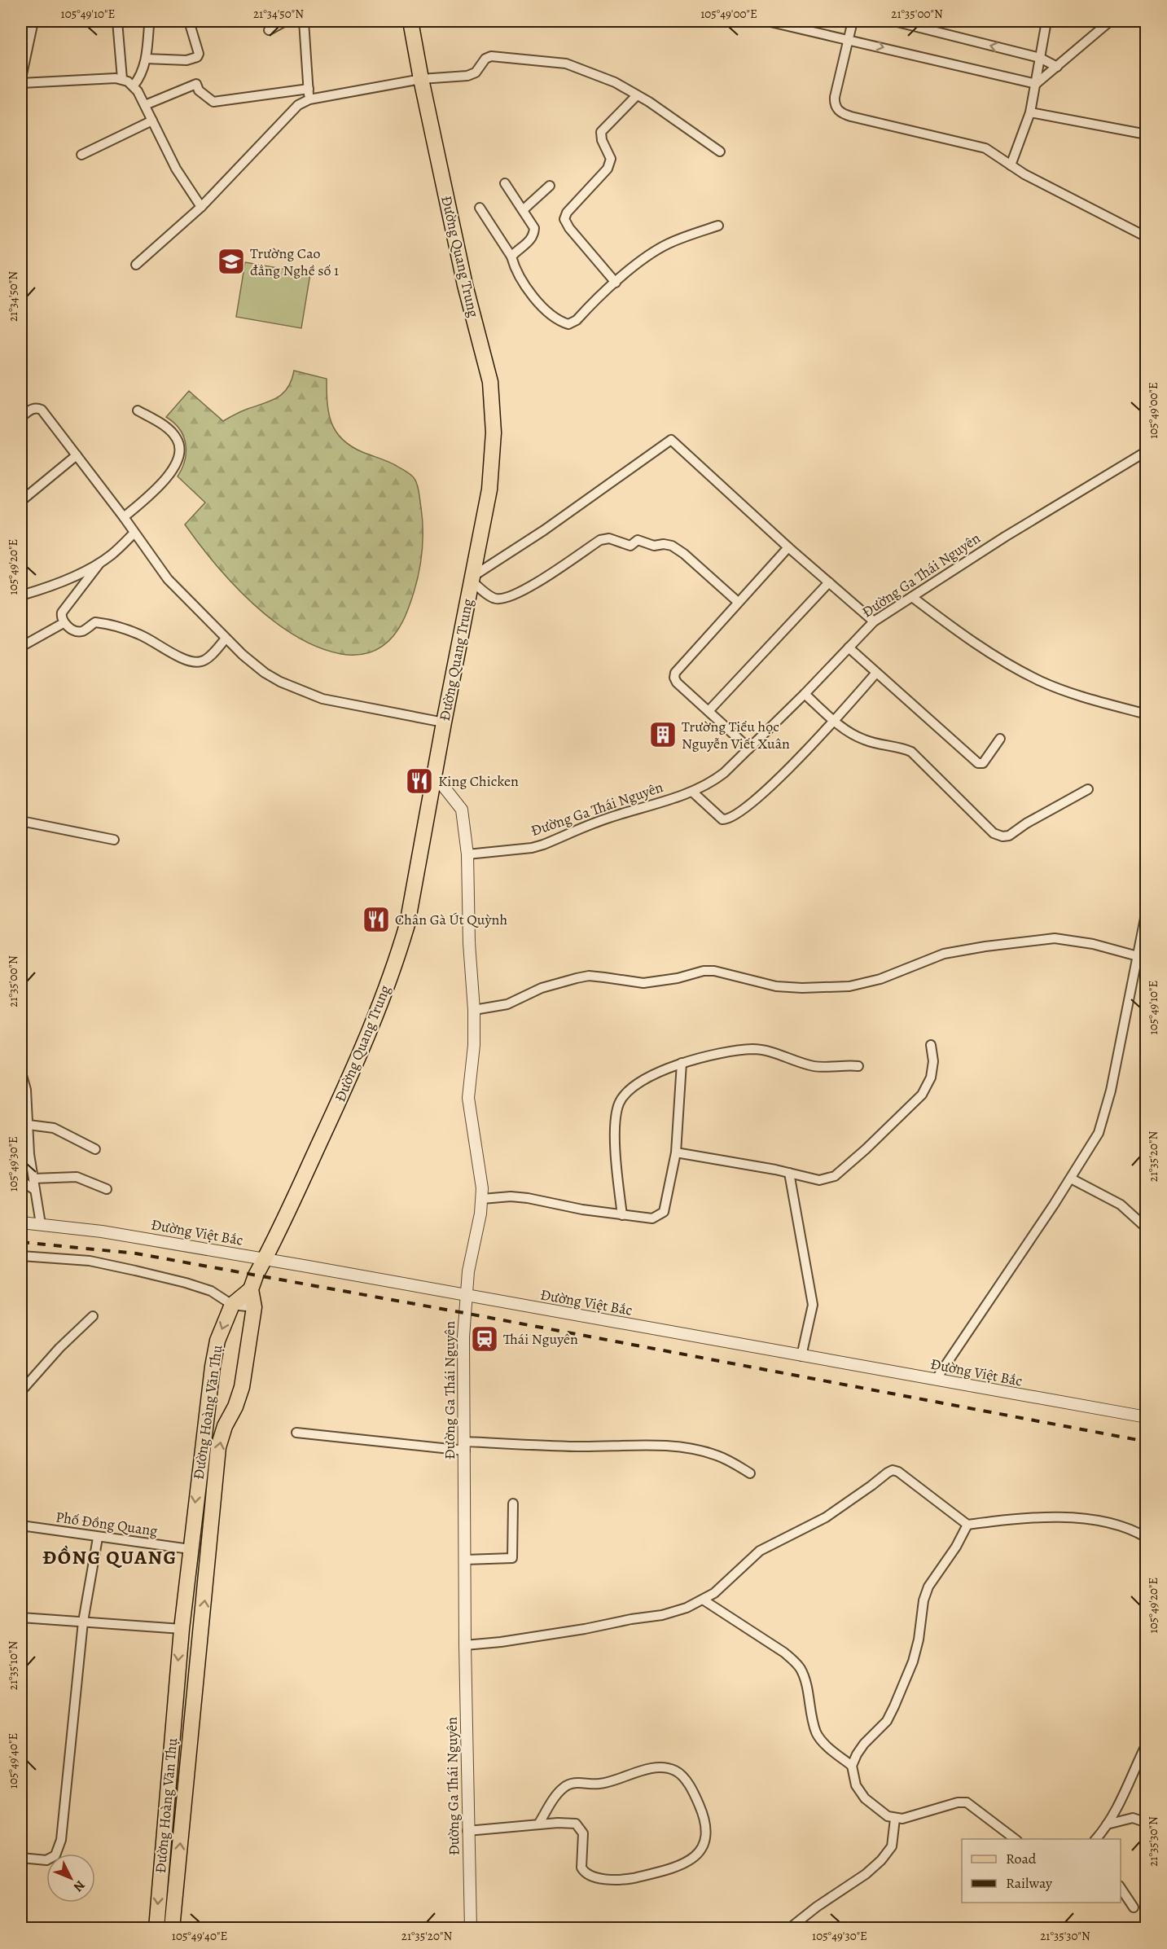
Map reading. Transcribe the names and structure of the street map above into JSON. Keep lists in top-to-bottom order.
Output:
{
  "streets": {
    "main road": ["Đường Quang Trung", "Đường Hoàng Văn Thụ"],
    "street": ["Đường Ga Thái Nguyên", "Đường Việt Bắc", "Phố Đồng Quang"]
  },
  "crossings": [
    ["Đường Quang Trung", "Đường Ga Thái Nguyên"],
    ["Đường Quang Trung", "Đường Việt Bắc"],
    ["Đường Quang Trung", "Đường Hoàng Văn Thụ"],
    ["Đường Ga Thái Nguyên", "Đường Việt Bắc"],
    ["Đường Hoàng Văn Thụ", "Phố Đồng Quang"]
  ],
  "districts": ["ĐỒNG QUANG"],
  "places": {
    "school or university": ["Trường Cao đẳng Nghề số 1"],
    "building": ["Trường Tiểu học Nguyễn Viết Xuân"],
    "restaurant": ["King Chicken", "Chân Gà Út Quỳnh"],
    "station": ["Thái Nguyên"]
  },
  "legend": ["Road", "Railway"],
  "north": "bottom right",
  "coordinates": [
    "105°49'10\"E",
    "21°34'50\"N",
    "105°49'00\"E",
    "21°35'00\"N",
    "105°49'20\"E",
    "21°35'20\"N",
    "105°49'30\"E",
    "21°35'10\"N",
    "105°49'40\"E",
    "21°35'30\"N"
  ]
}
